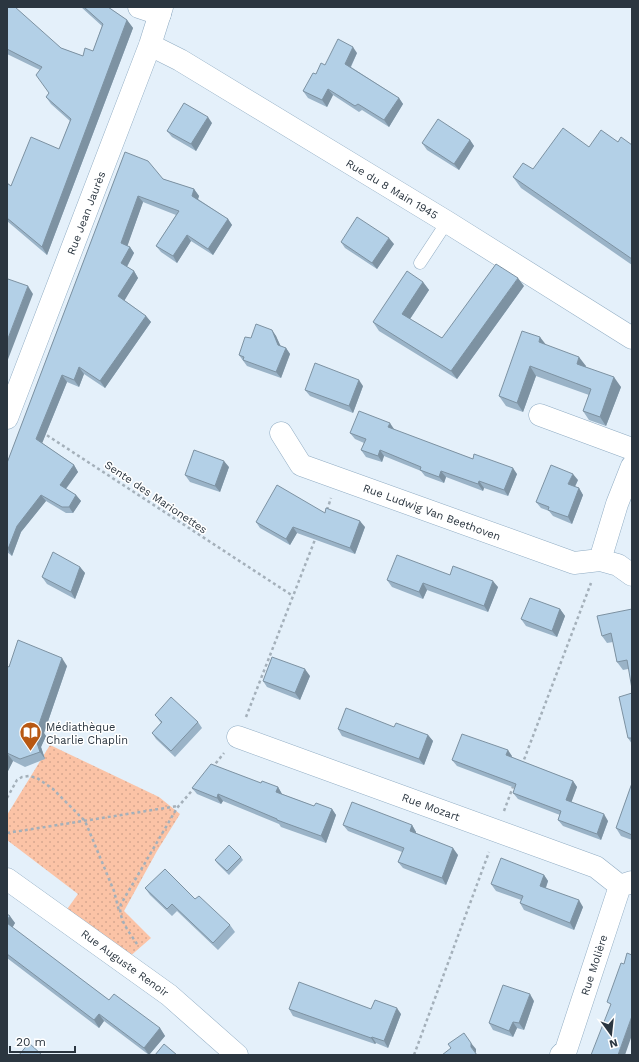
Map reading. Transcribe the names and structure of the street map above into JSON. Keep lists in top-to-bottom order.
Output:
{
  "streets": {
    "street": [
      "Rue du 8 Main 1945",
      "Rue Jean Jaurès",
      "Rue Ludwig Van Beethoven",
      "Rue Mozart",
      "Rue Auguste Renoir",
      "Rue Molière"
    ],
    "path": ["Sente des Marionettes"]
  },
  "crossings": [
    ["Rue du 8 Main 1945", "Rue Jean Jaurès"],
    ["Rue Mozart", "Rue Molière"]
  ],
  "places": {
    "library": ["Médiathèque Charlie Chaplin"]
  },
  "scale_bar": "20 m",
  "north": "bottom"
}
